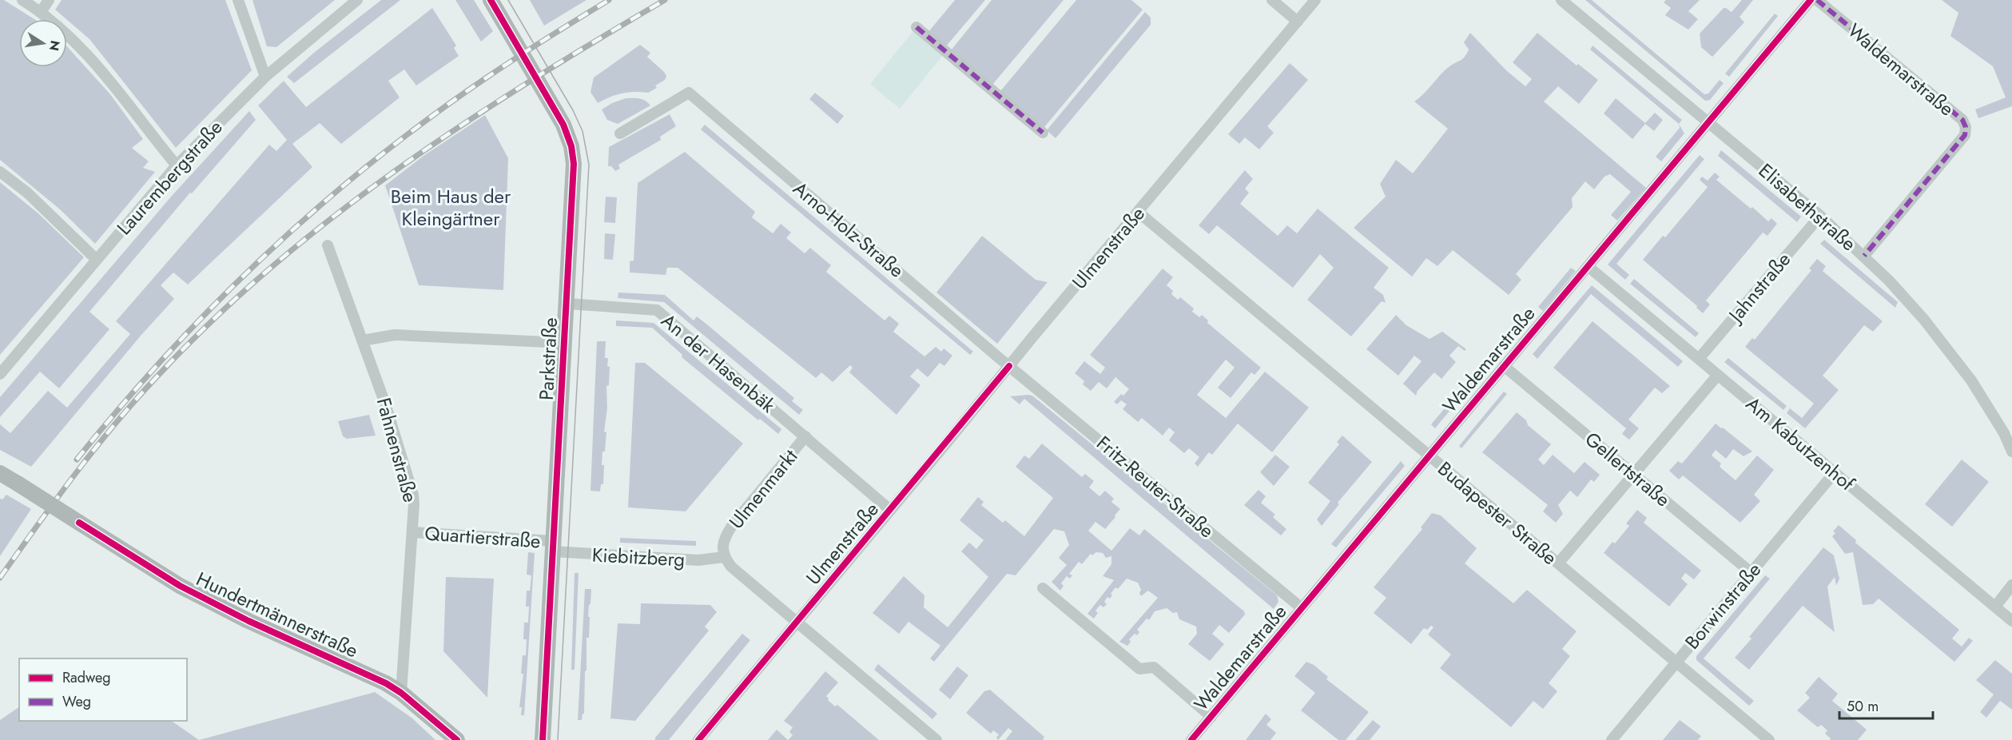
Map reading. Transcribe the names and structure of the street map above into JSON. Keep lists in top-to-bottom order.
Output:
{
  "streets": {
    "main road": ["Parkstraße", "Hundertmännerstraße"],
    "street": [
      "Waldemarstraße",
      "Laurembergstraße",
      "Elisabethstraße",
      "Arno-Holz-Straße",
      "Ulmenstraße",
      "Jahnstraße",
      "An der Hasenbäk",
      "Am Kabutzenhof",
      "Fahnenstraße",
      "Gellertstraße",
      "Fritz-Reuter-Straße",
      "Ulmenmarkt",
      "Budapester Straße",
      "Quartierstraße",
      "Kiebitzberg",
      "Borwinstraße"
    ]
  },
  "crossings": [
    ["Waldemarstraße", "Elisabethstraße"],
    ["Waldemarstraße", "Am Kabutzenhof"],
    ["Waldemarstraße", "Gellertstraße"],
    ["Waldemarstraße", "Fritz-Reuter-Straße"],
    ["Waldemarstraße", "Budapester Straße"],
    ["Elisabethstraße", "Jahnstraße"],
    ["Arno-Holz-Straße", "Ulmenstraße"],
    ["Arno-Holz-Straße", "Fritz-Reuter-Straße"],
    ["Ulmenstraße", "Fritz-Reuter-Straße"],
    ["Ulmenstraße", "Ulmenmarkt"],
    ["Ulmenstraße", "Budapester Straße"],
    ["Jahnstraße", "Am Kabutzenhof"],
    ["Parkstraße", "An der Hasenbäk"],
    ["Parkstraße", "Quartierstraße"],
    ["Parkstraße", "Kiebitzberg"],
    ["An der Hasenbäk", "Ulmenmarkt"],
    ["Am Kabutzenhof", "Borwinstraße"],
    ["Fahnenstraße", "Quartierstraße"],
    ["Fahnenstraße", "Hundertmännerstraße"],
    ["Gellertstraße", "Borwinstraße"],
    ["Ulmenmarkt", "Kiebitzberg"],
    ["Budapester Straße", "Borwinstraße"],
    ["Quartierstraße", "Kiebitzberg"]
  ],
  "parks": ["Beim Haus der Kleingärtner"],
  "legend": ["Radweg", "Weg"],
  "scale_bar": "50 m",
  "north": "right"
}
